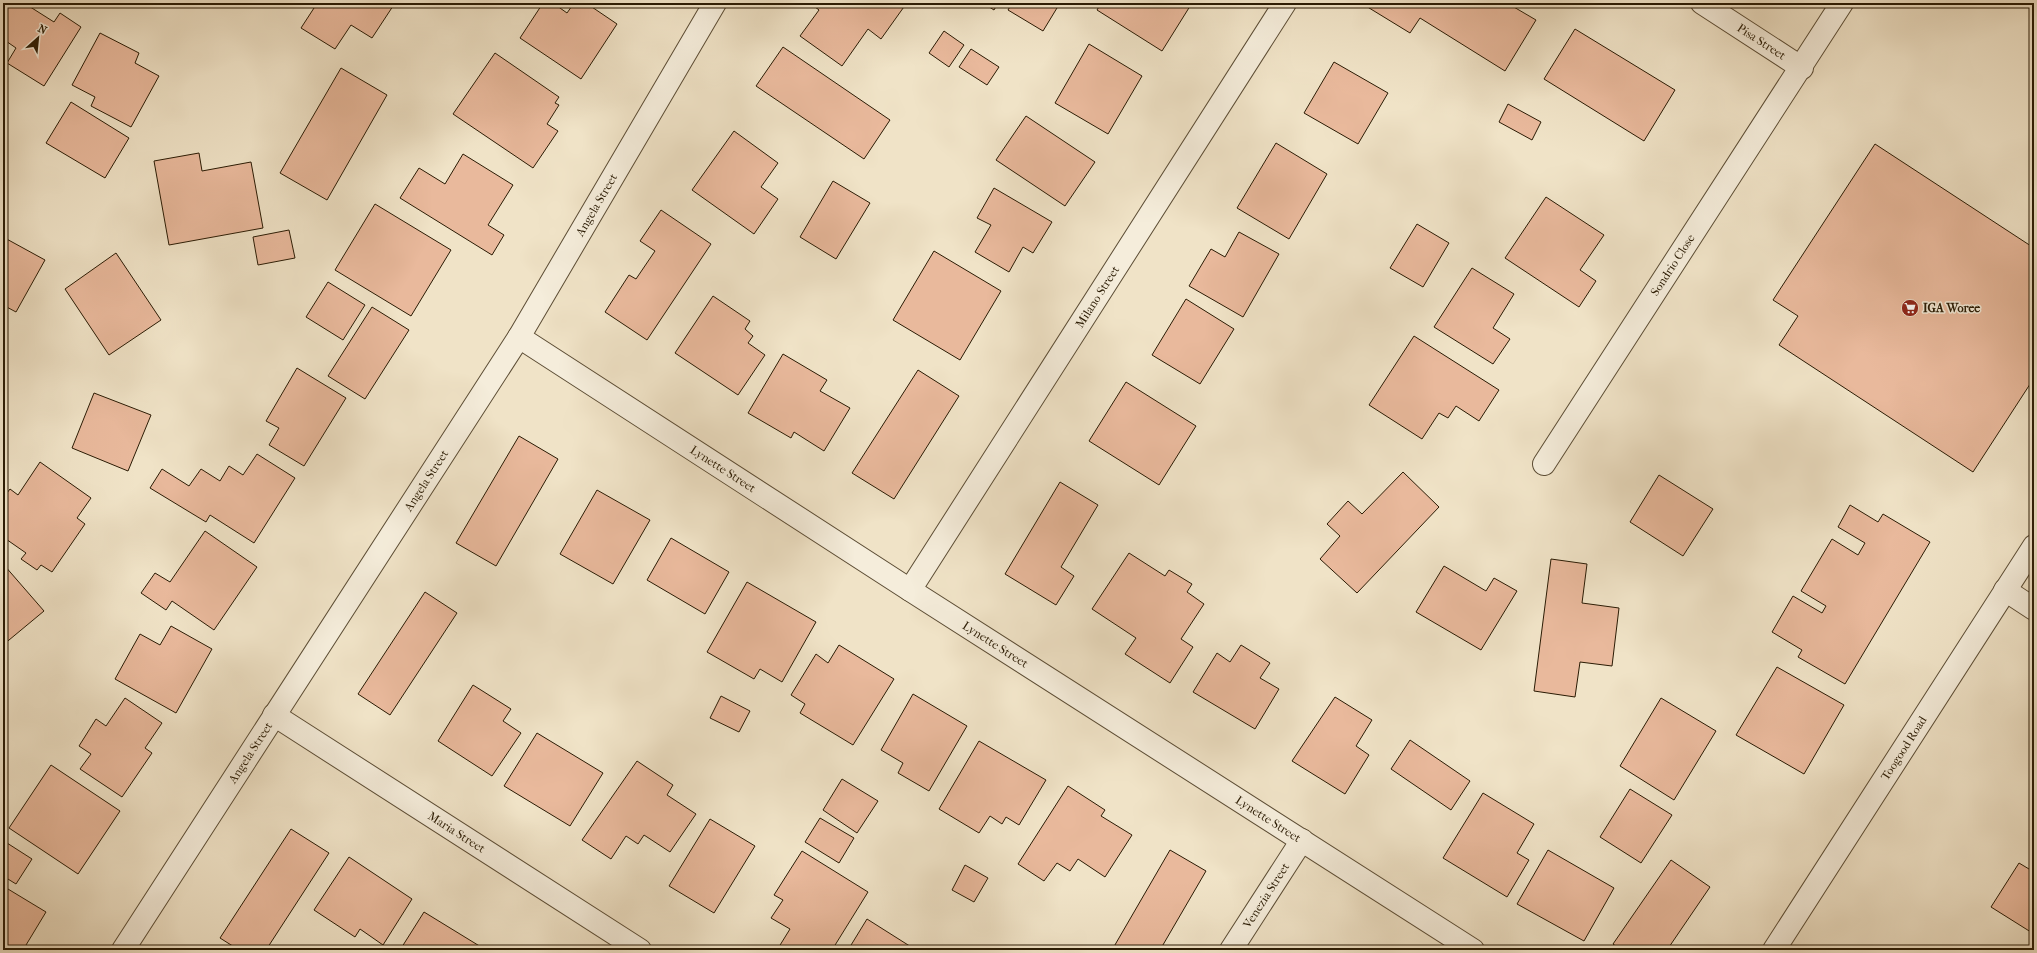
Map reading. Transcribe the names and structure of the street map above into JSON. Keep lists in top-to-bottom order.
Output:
{
  "streets": {
    "street": [
      "Pisa Street",
      "Angela Street",
      "Sondrio Close",
      "Milano Street",
      "Lynette Street",
      "Toogood Road",
      "Maria Street",
      "Venezia Street"
    ]
  },
  "crossings": [
    ["Pisa Street", "Sondrio Close"],
    ["Angela Street", "Lynette Street"],
    ["Angela Street", "Maria Street"],
    ["Milano Street", "Lynette Street"],
    ["Lynette Street", "Venezia Street"]
  ],
  "places": {
    "supermarket": ["IGA Woree"]
  },
  "north": "top right"
}
